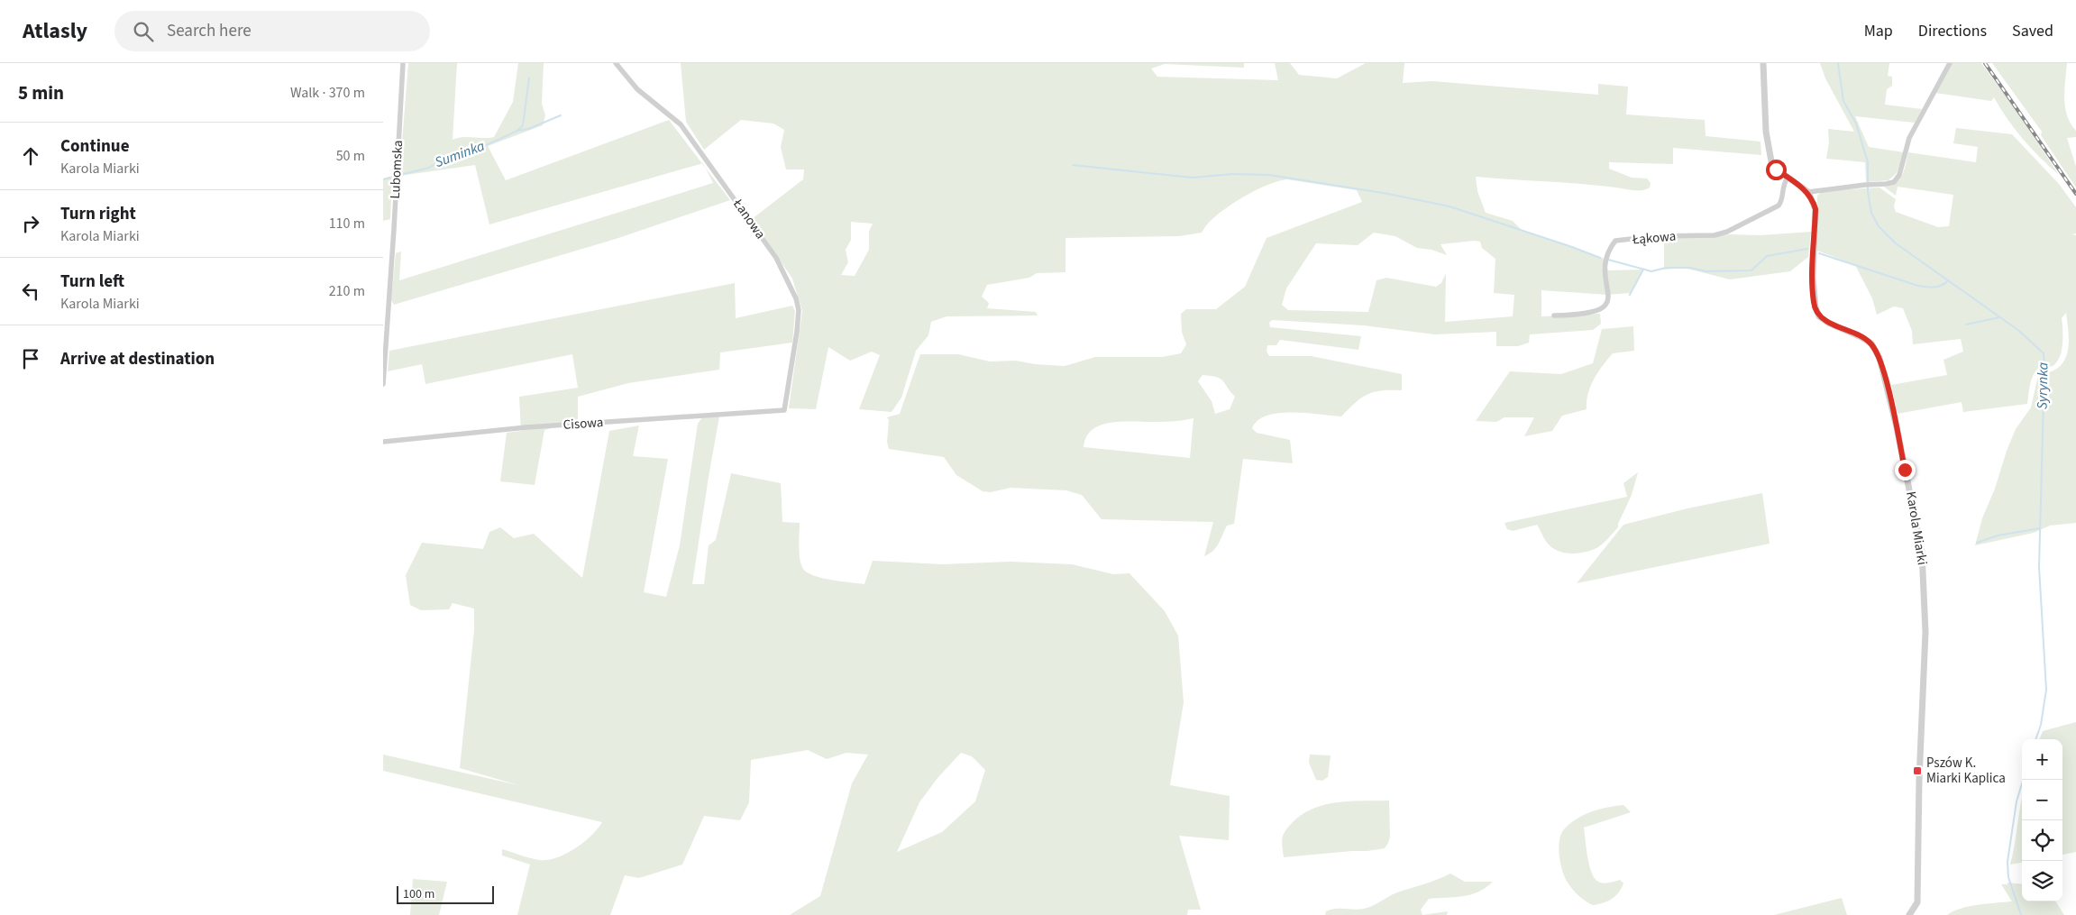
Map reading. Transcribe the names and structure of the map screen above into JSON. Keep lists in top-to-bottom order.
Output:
{
  "streets": {
    "street": [
      "Lubomska",
      "Łanowa",
      "Łąkowa",
      "Cisowa",
      "Karola Miarki"
    ]
  },
  "crossings": [
    ["Łanowa", "Cisowa"]
  ],
  "water": ["Suminka", "Syrynka"],
  "places": {
    "transit": ["Pszów K. Miarki Kaplica"]
  },
  "scale_bar": "100 m",
  "page": {
    "header": "Atlasly",
    "search": "Search here",
    "nav": ["Map", "Directions", "Saved"],
    "heading": ["5 min", "Walk · 370 m"],
    "list": [
      ["Continue", "Karola Miarki", "50 m"],
      ["Turn right", "Karola Miarki", "110 m"],
      ["Turn left", "Karola Miarki", "210 m"],
      "Arrive at destination"
    ],
    "map_buttons": ["+", "−"],
    "scale": "100 m"
  }
}
